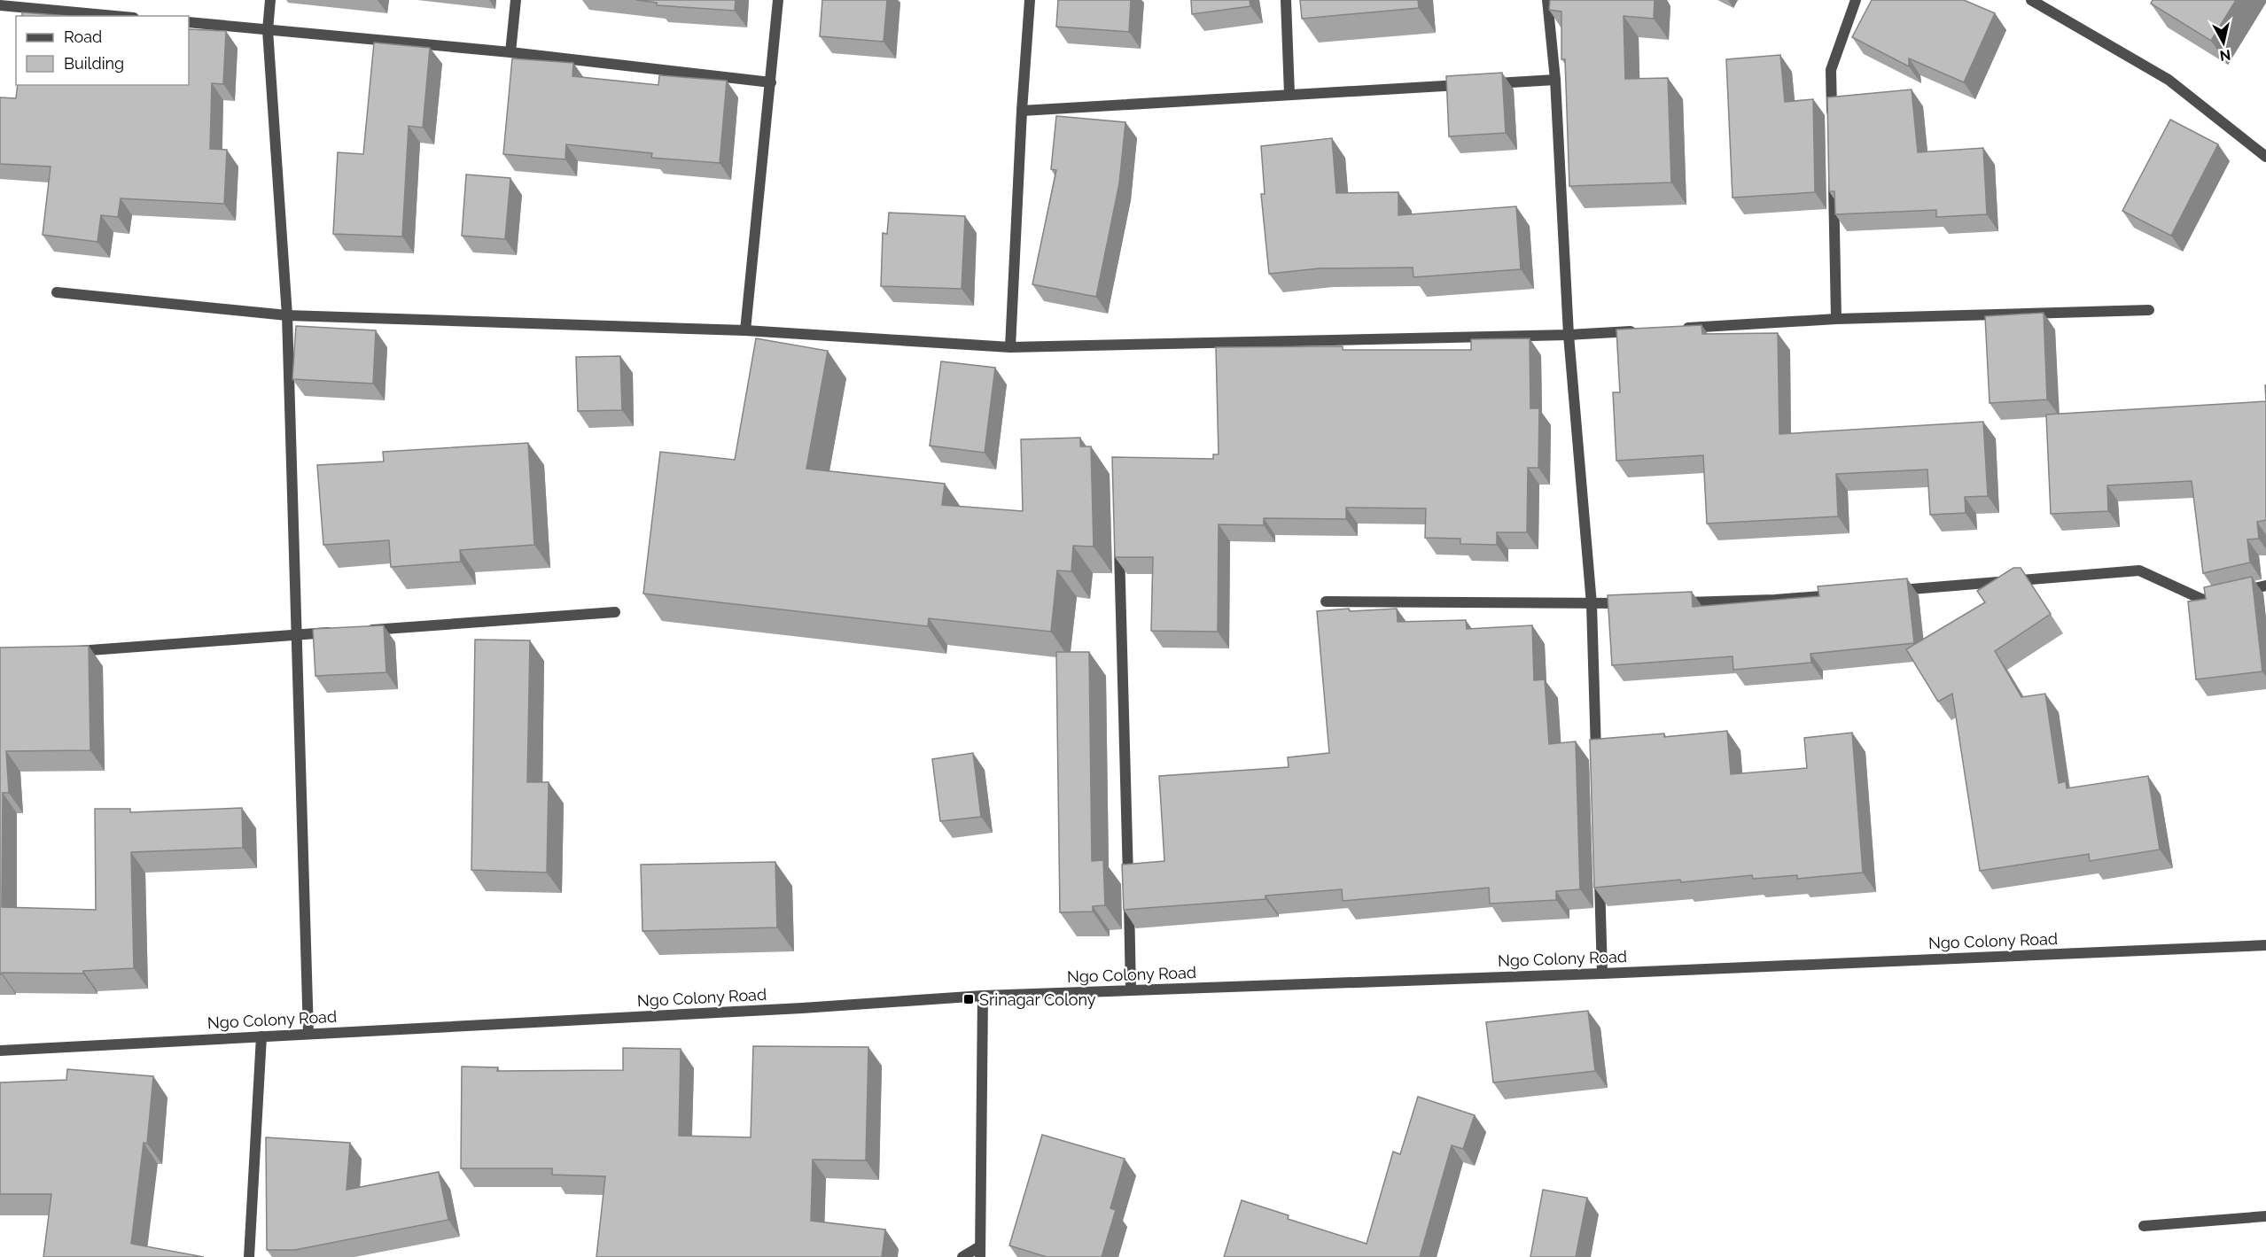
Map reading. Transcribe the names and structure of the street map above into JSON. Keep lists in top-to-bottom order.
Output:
{
  "streets": {
    "street": ["Ngo Colony Road"]
  },
  "places": {
    "transit": ["Srinagar Colony"]
  },
  "legend": ["Road", "Building"],
  "north": "bottom"
}
